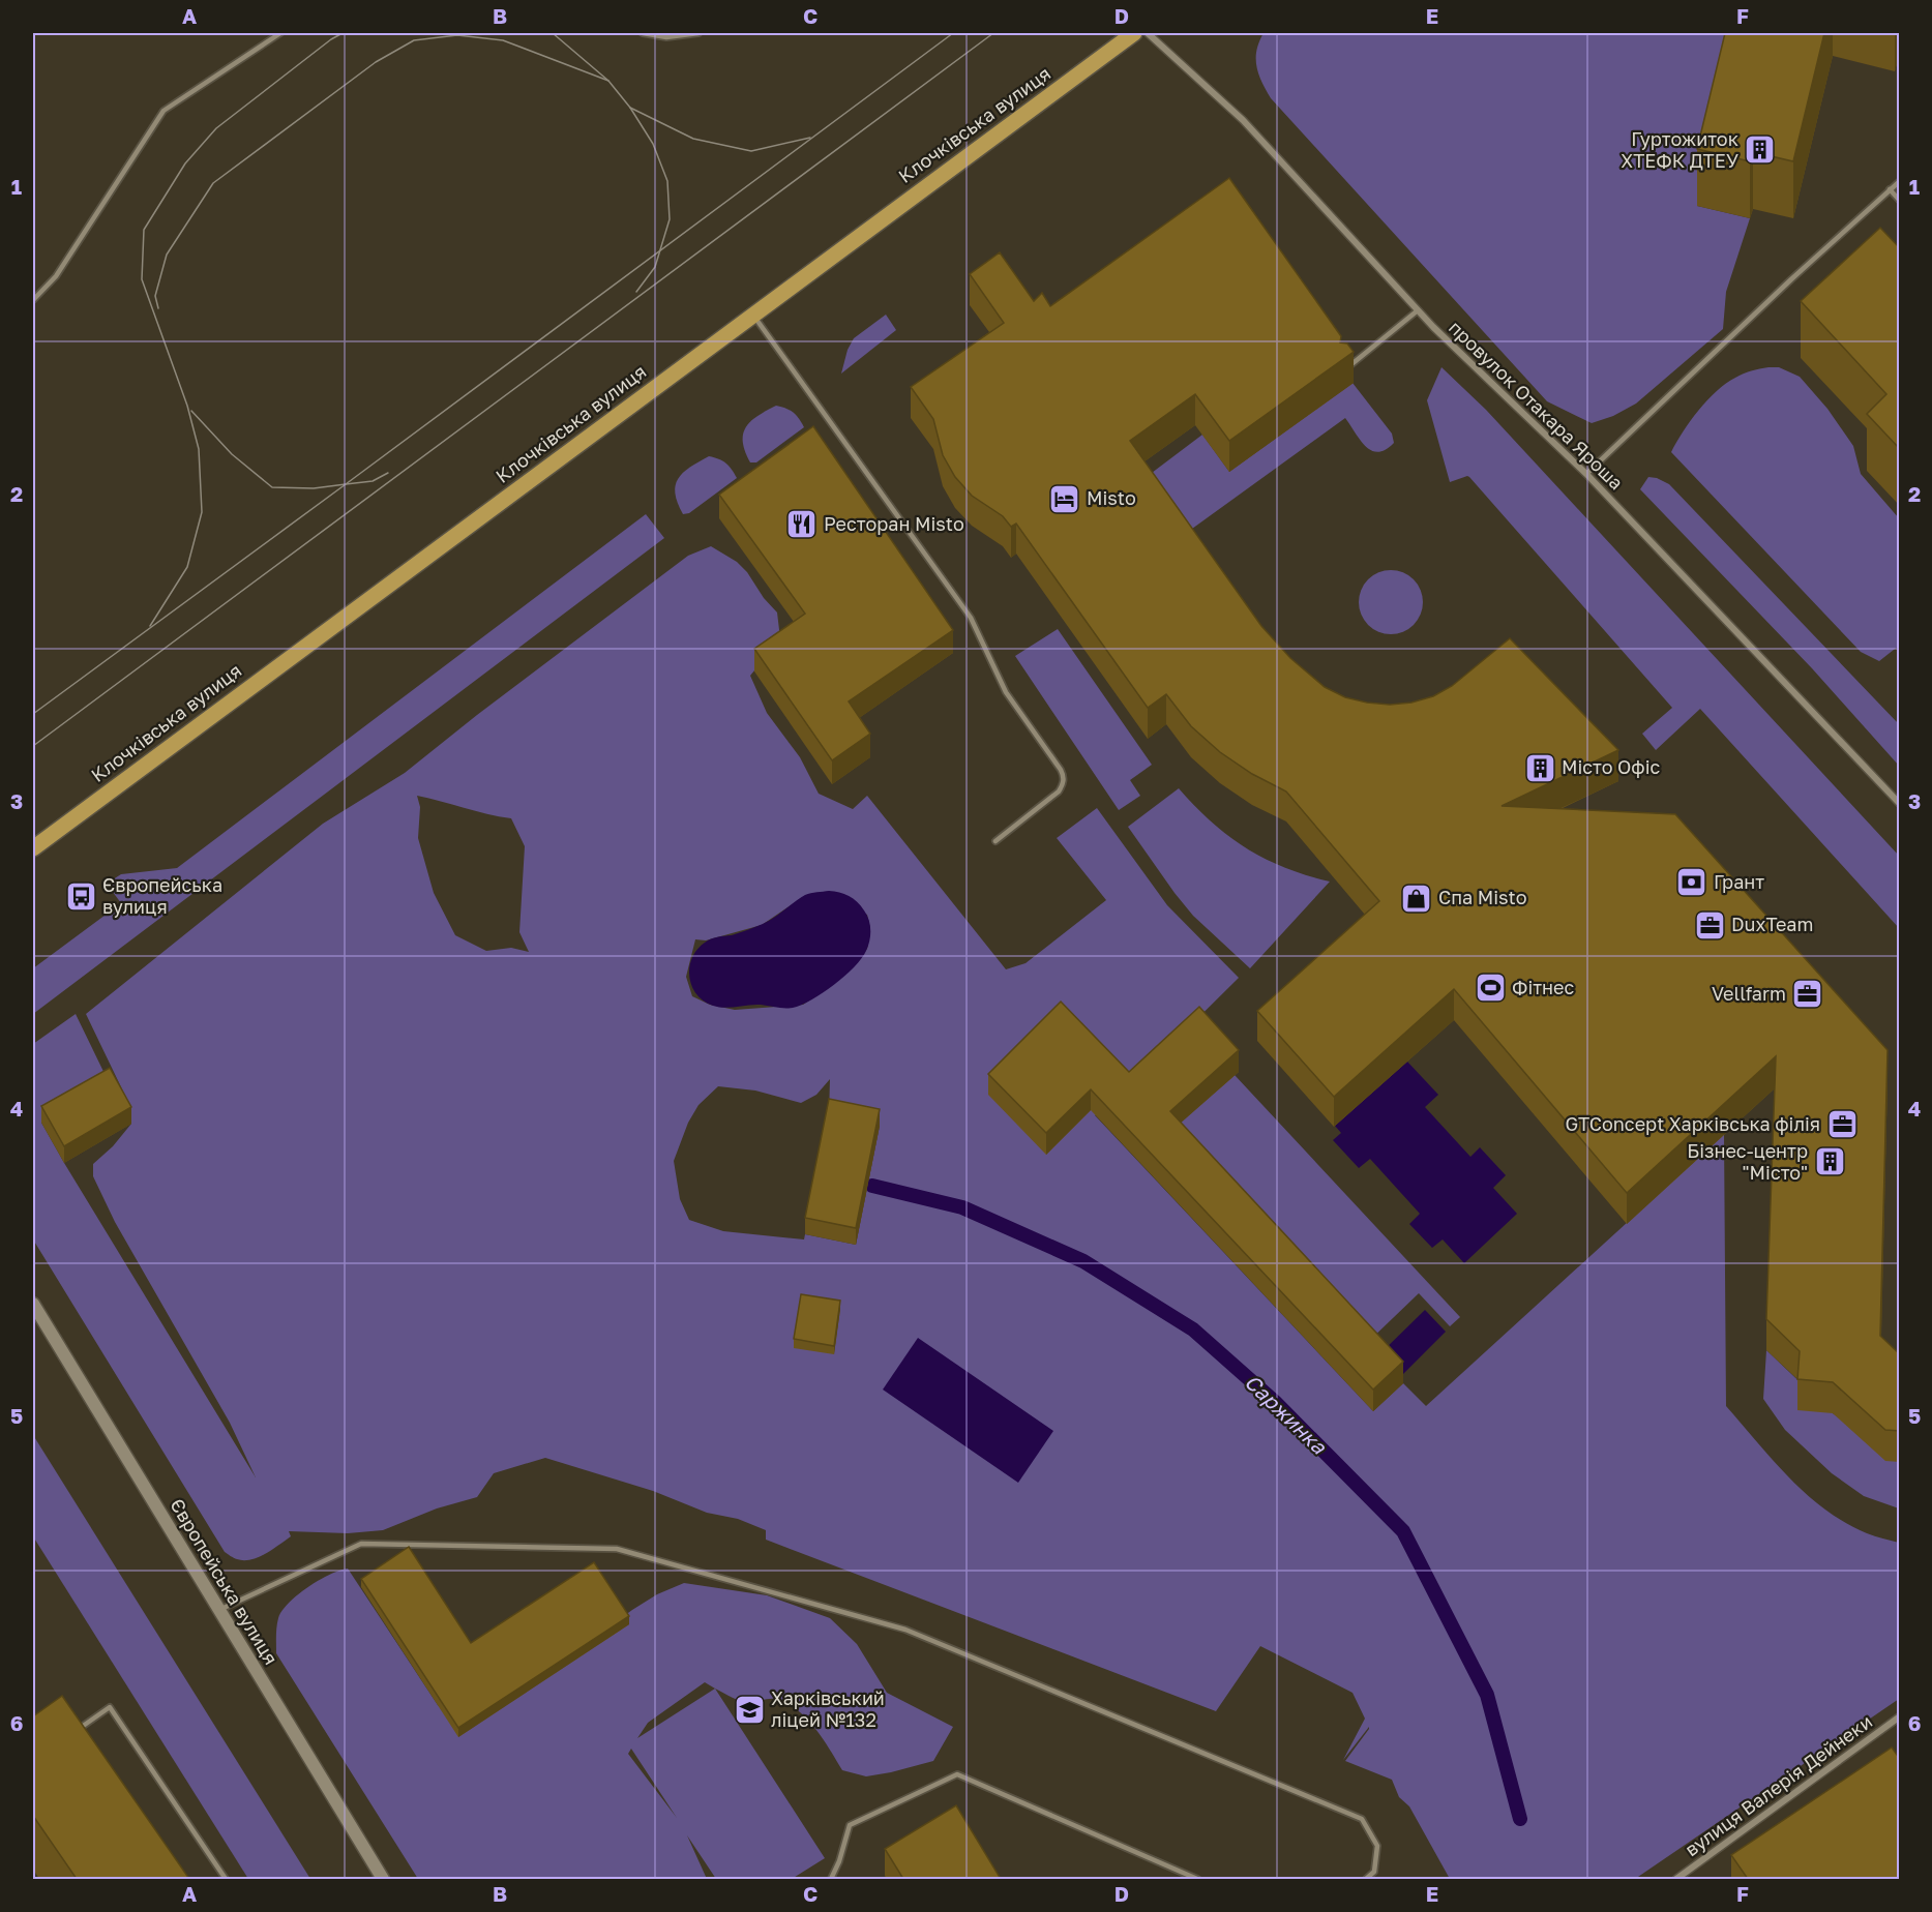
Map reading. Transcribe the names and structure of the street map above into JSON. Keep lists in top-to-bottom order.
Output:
{
  "streets": {
    "main road": ["Клочківська вулиця", "Європейська вулиця"],
    "street": ["провулок Отакара Яроша", "вулиця Валерія Дейнеки"]
  },
  "water": ["Саржинка"],
  "places": {
    "building": ["Гуртожиток ХТЕФК ДТЕУ", "Місто Офіс", "Бізнес-центр \"Місто\""],
    "hotel": ["Misto"],
    "restaurant": ["Ресторан Misto"],
    "bank": ["Грант"],
    "bus stop": ["Європейська вулиця"],
    "shop": ["Спа Misto"],
    "office": ["DuxTeam", "Vellfarm", "GTConcept Харківська філія"],
    "sports": ["Фітнес"],
    "school or university": ["Харківський ліцей №132"]
  },
  "grid": {
    "columns": [
      "A",
      "B",
      "C",
      "D",
      "E",
      "F"
    ],
    "rows": [
      "1",
      "2",
      "3",
      "4",
      "5",
      "6"
    ]
  }
}
